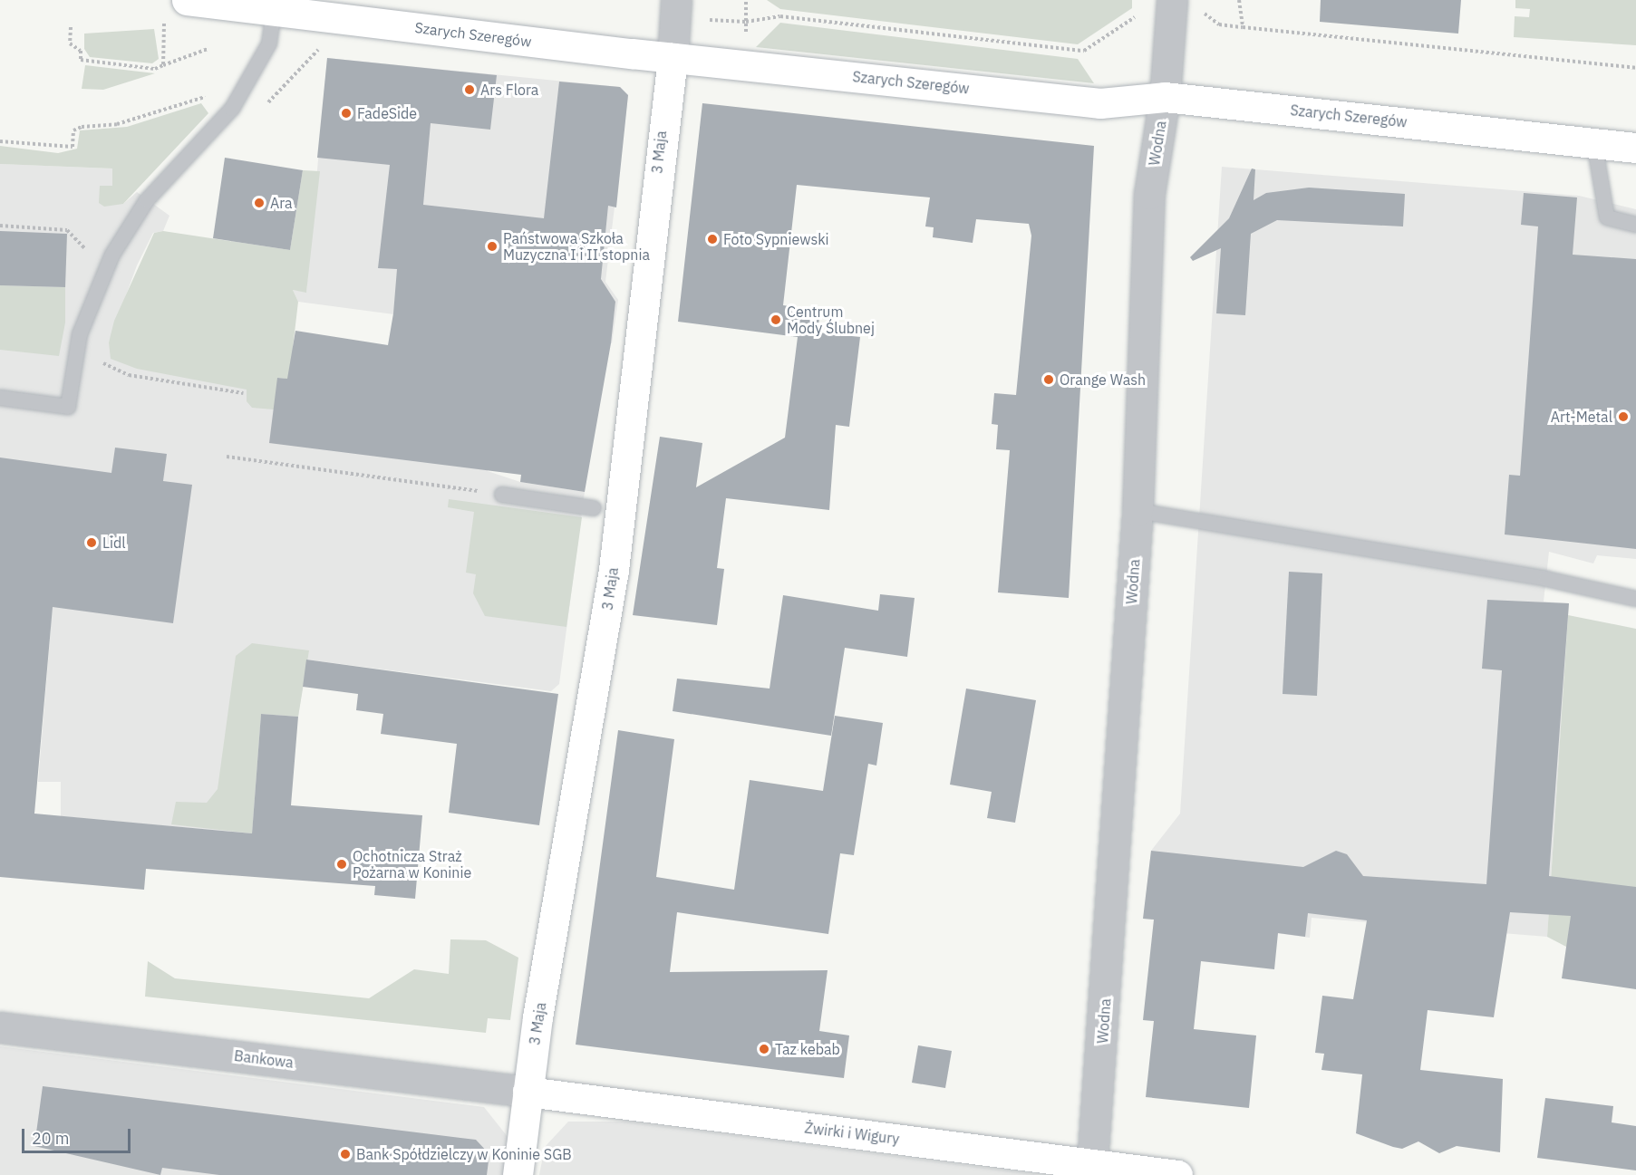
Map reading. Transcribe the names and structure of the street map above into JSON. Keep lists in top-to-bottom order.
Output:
{
  "streets": {
    "street": [
      "Szarych Szeregów",
      "Wodna",
      "3 Maja",
      "Bankowa",
      "Żwirki i Wigury"
    ]
  },
  "crossings": [
    ["Szarych Szeregów", "Wodna"],
    ["Szarych Szeregów", "3 Maja"],
    ["Wodna", "Żwirki i Wigury"],
    ["3 Maja", "Bankowa"],
    ["3 Maja", "Żwirki i Wigury"],
    ["Bankowa", "Żwirki i Wigury"]
  ],
  "places": [
    "Ars Flora",
    "FadeSide",
    "Ara",
    "Foto Sypniewski",
    "Państwowa Szkoła Muzyczna I i II stopnia",
    "Centrum Mody Ślubnej",
    "Orange Wash",
    "Art-Metal",
    "Lidl",
    "Ochotnicza Straż Pożarna w Koninie",
    "Taz kebab",
    "Bank Spółdzielczy w Koninie SGB"
  ],
  "scale_bar": "20 m"
}
